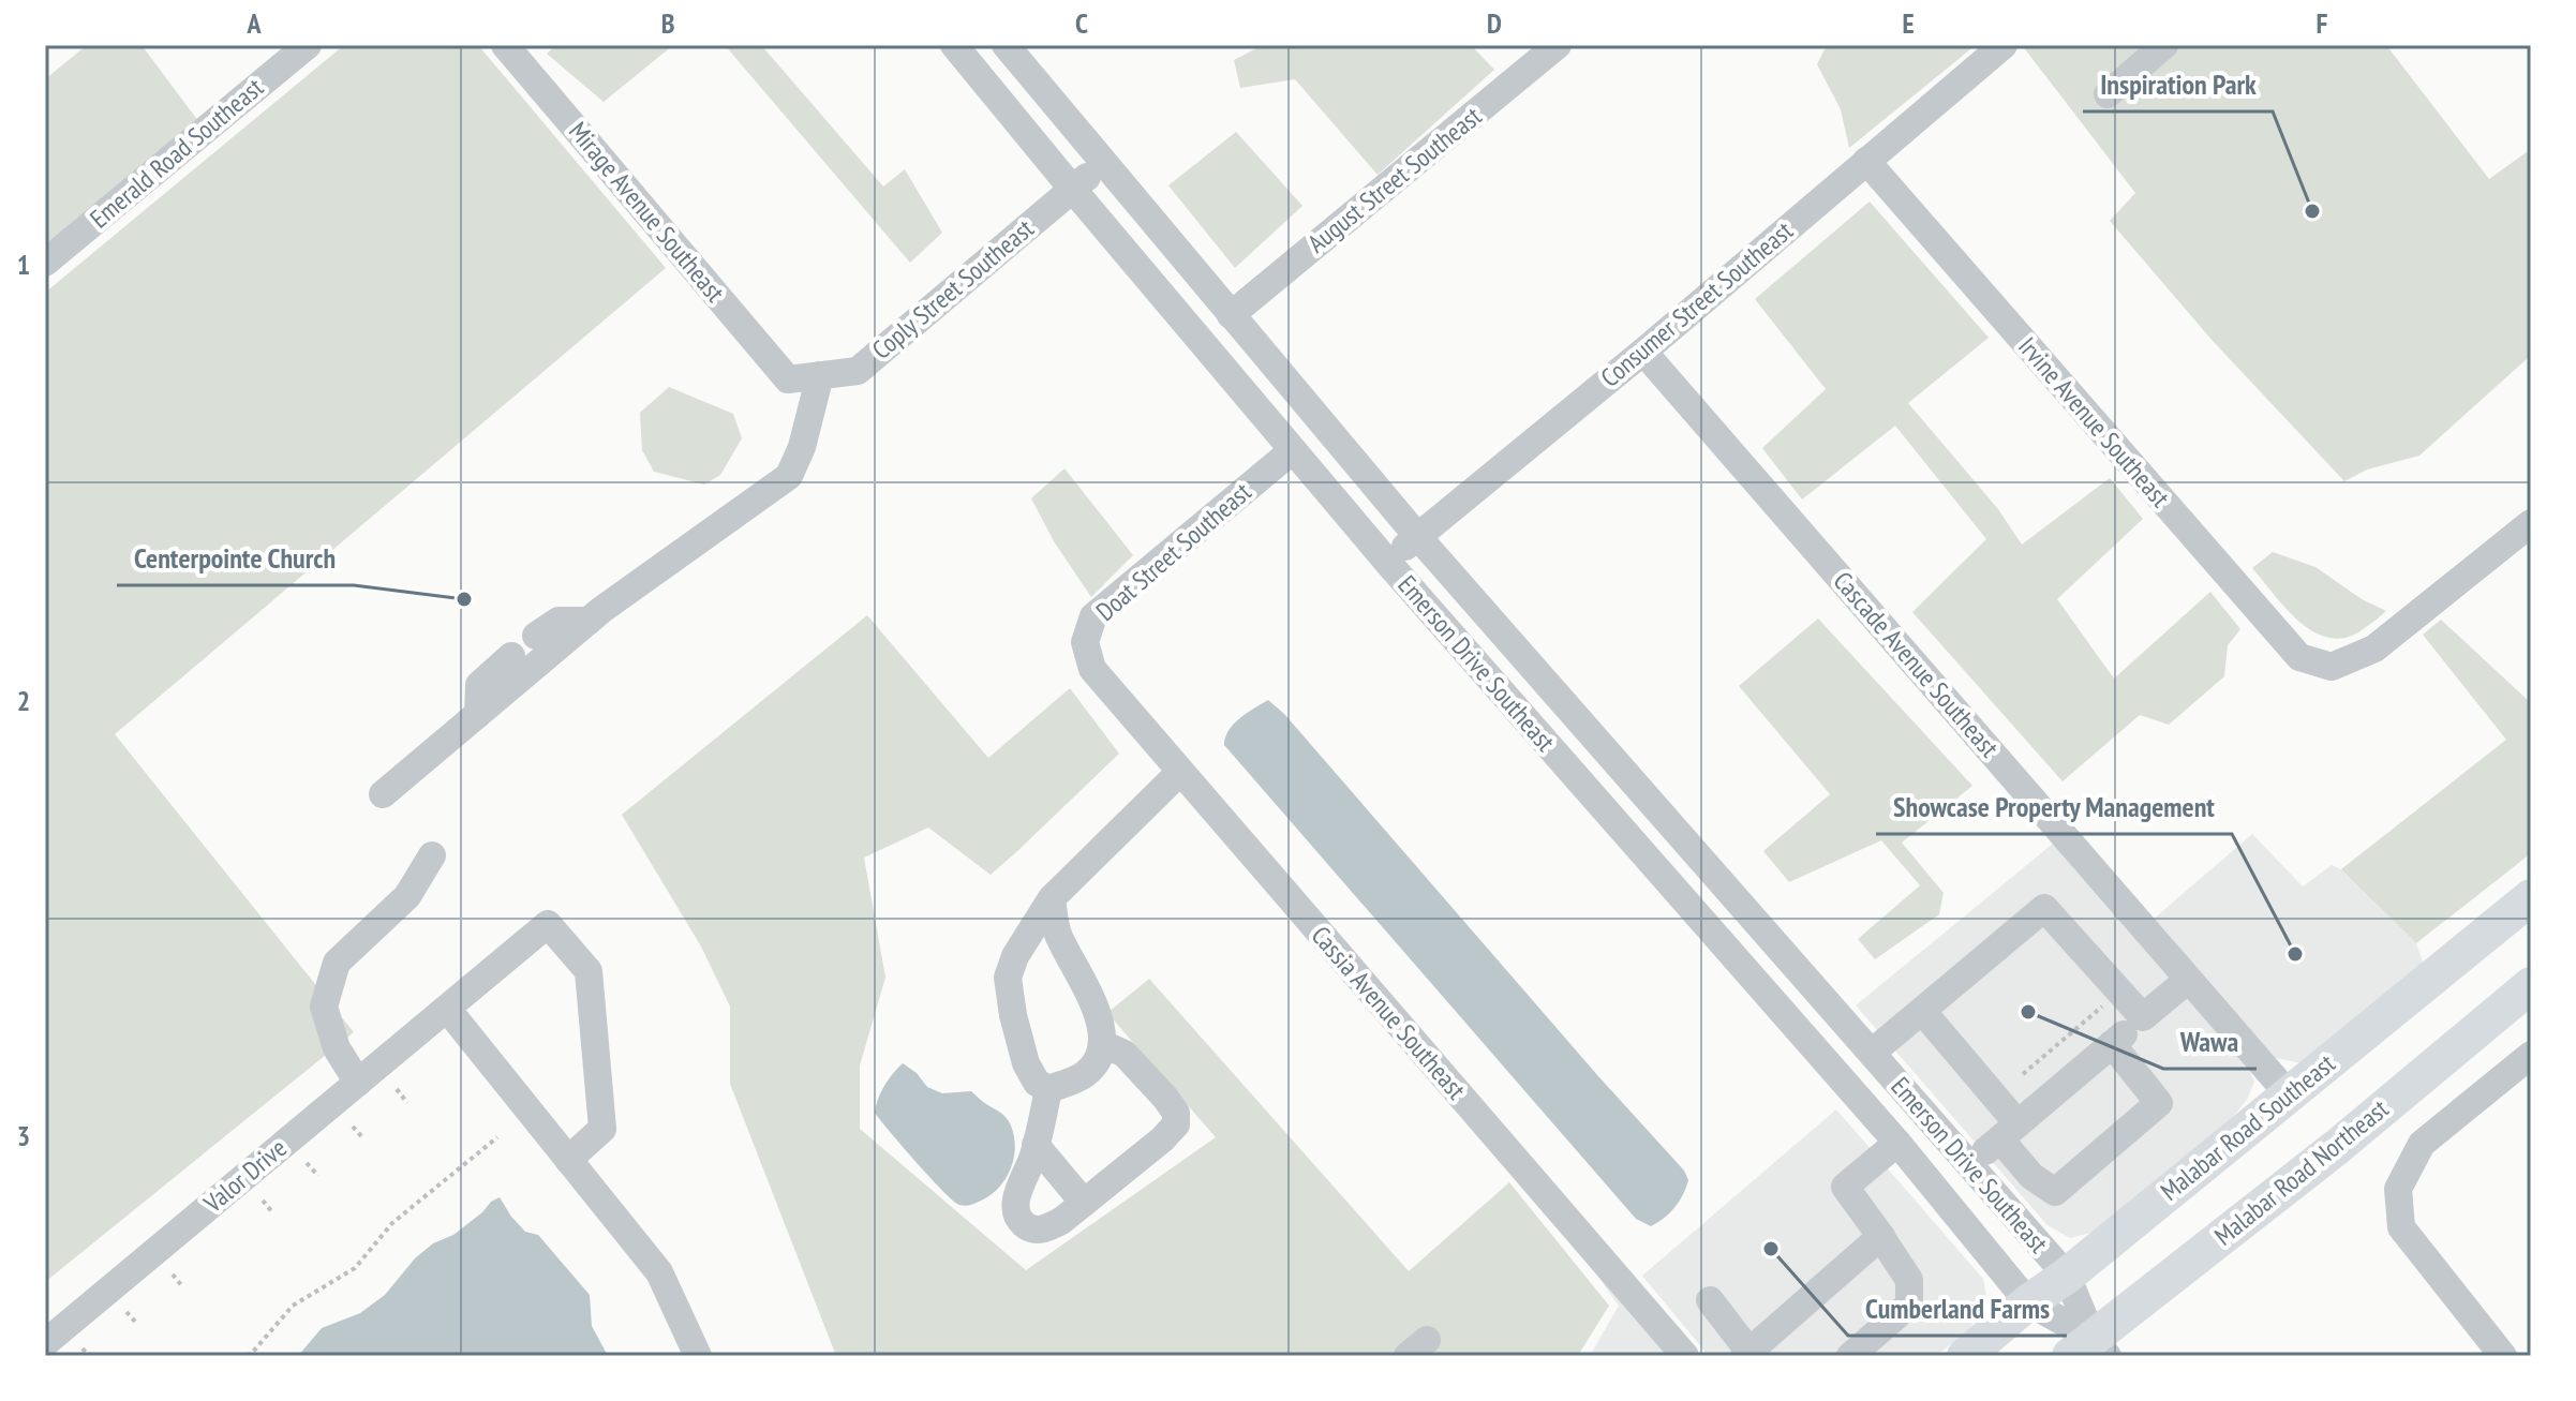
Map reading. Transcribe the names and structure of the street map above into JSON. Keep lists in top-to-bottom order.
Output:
{
  "streets": {
    "main road": ["Malabar Road Southeast", "Malabar Road Northeast"],
    "street": [
      "Emerald Road Southeast",
      "August Street Southeast",
      "Mirage Avenue Southeast",
      "Coply Street Southeast",
      "Consumer Street Southeast",
      "Irvine Avenue Southeast",
      "Doat Street Southeast",
      "Emerson Drive Southeast",
      "Cascade Avenue Southeast",
      "Cassia Avenue Southeast",
      "Valor Drive"
    ]
  },
  "crossings": [
    ["August Street Southeast", "Emerson Drive Southeast"],
    ["Mirage Avenue Southeast", "Coply Street Southeast"],
    ["Coply Street Southeast", "Emerson Drive Southeast"],
    ["Consumer Street Southeast", "Irvine Avenue Southeast"],
    ["Consumer Street Southeast", "Emerson Drive Southeast"],
    ["Consumer Street Southeast", "Cascade Avenue Southeast"],
    ["Doat Street Southeast", "Emerson Drive Southeast"],
    ["Doat Street Southeast", "Cassia Avenue Southeast"],
    ["Emerson Drive Southeast", "Malabar Road Southeast"],
    ["Emerson Drive Southeast", "Malabar Road Northeast"],
    ["Cascade Avenue Southeast", "Malabar Road Southeast"]
  ],
  "places": [
    "Inspiration Park",
    "Centerpointe Church",
    "Showcase Property Management",
    "Wawa",
    "Cumberland Farms"
  ],
  "grid": {
    "columns": [
      "A",
      "B",
      "C",
      "D",
      "E",
      "F"
    ],
    "rows": ["1", "2", "3"]
  }
}
